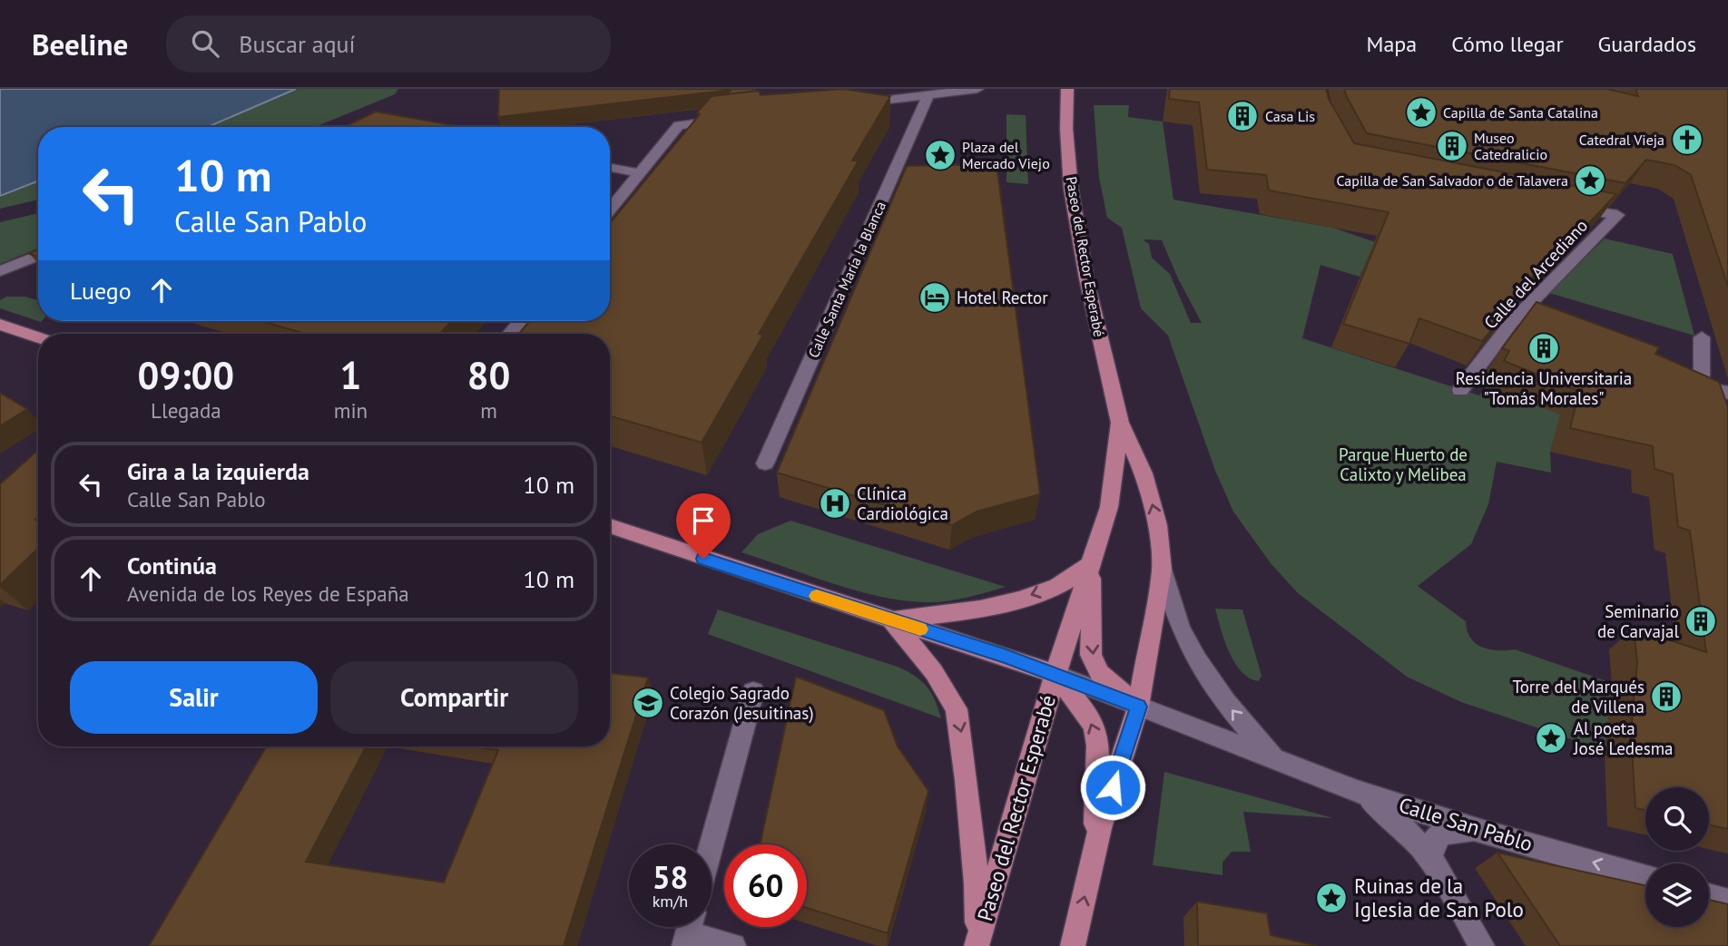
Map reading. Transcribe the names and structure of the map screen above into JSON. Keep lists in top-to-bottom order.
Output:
{
  "streets": {
    "main road": ["Paseo del Rector Esperabé"],
    "street": ["Calle del Arcediano", "Calle Santa María la Blanca", "Calle San Pablo"]
  },
  "crossings": [
    ["Paseo del Rector Esperabé", "Calle San Pablo"]
  ],
  "parks": ["Parque Huerto de Calixto y Melibea"],
  "places": {
    "place": [
      "Capilla de Santa Catalina",
      "Plaza del Mercado Viejo",
      "Capilla de San Salvador o de Talavera",
      "Al poeta José Ledesma",
      "Ruinas de la Iglesia de San Polo"
    ],
    "building": [
      "Casa Lis",
      "Museo Catedralicio",
      "Residencia Universitaria \"Tomás Morales\"",
      "Seminario de Carvajal",
      "Torre del Marqués de Villena"
    ],
    "church": ["Catedral Vieja"],
    "hotel": ["Hotel Rector"],
    "hospital": ["Clínica Cardiológica"],
    "school or university": ["Colegio Sagrado Corazón (Jesuitinas)"]
  },
  "page": {
    "header": "Beeline",
    "search": "Buscar aquí",
    "nav": ["Mapa", "Cómo llegar", "Guardados"],
    "turn": ["10 m", "Calle San Pablo"],
    "then": "Luego",
    "eta": [
      "09:00",
      "Llegada",
      "1",
      "min",
      "80",
      "m"
    ],
    "list": [
      {
        "name": "Gira a la izquierda",
        "note": "Calle San Pablo",
        "value": "10 m"
      },
      {
        "name": "Continúa",
        "note": "Avenida de los Reyes de España",
        "value": "10 m"
      }
    ],
    "buttons": ["Salir", "Compartir"],
    "speed": "58 km/h",
    "limit": "60"
  }
}
